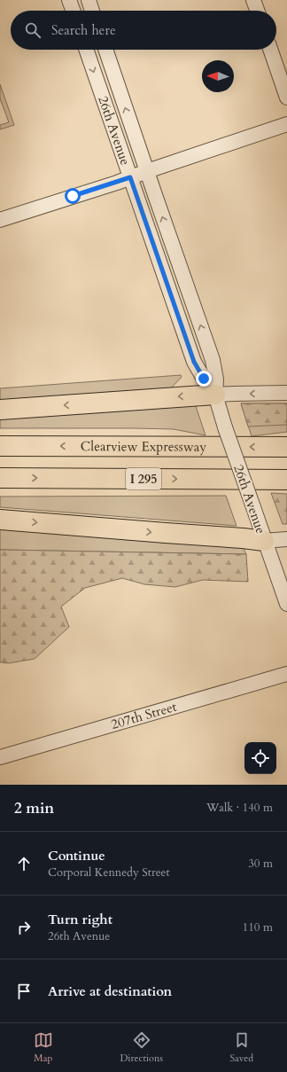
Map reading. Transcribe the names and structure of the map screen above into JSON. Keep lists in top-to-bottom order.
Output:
{
  "streets": {
    "highway": ["Clearview Expressway", "I 295"],
    "street": ["26th Avenue", "207th Street"]
  },
  "north": "left",
  "page": {
    "search": "Search here",
    "heading": ["2 min", "Walk · 140 m"],
    "list": [
      ["Continue", "Corporal Kennedy Street", "30 m"],
      ["Turn right", "26th Avenue", "110 m"],
      "Arrive at destination"
    ],
    "nav": ["Map", "Directions", "Saved"]
  }
}
